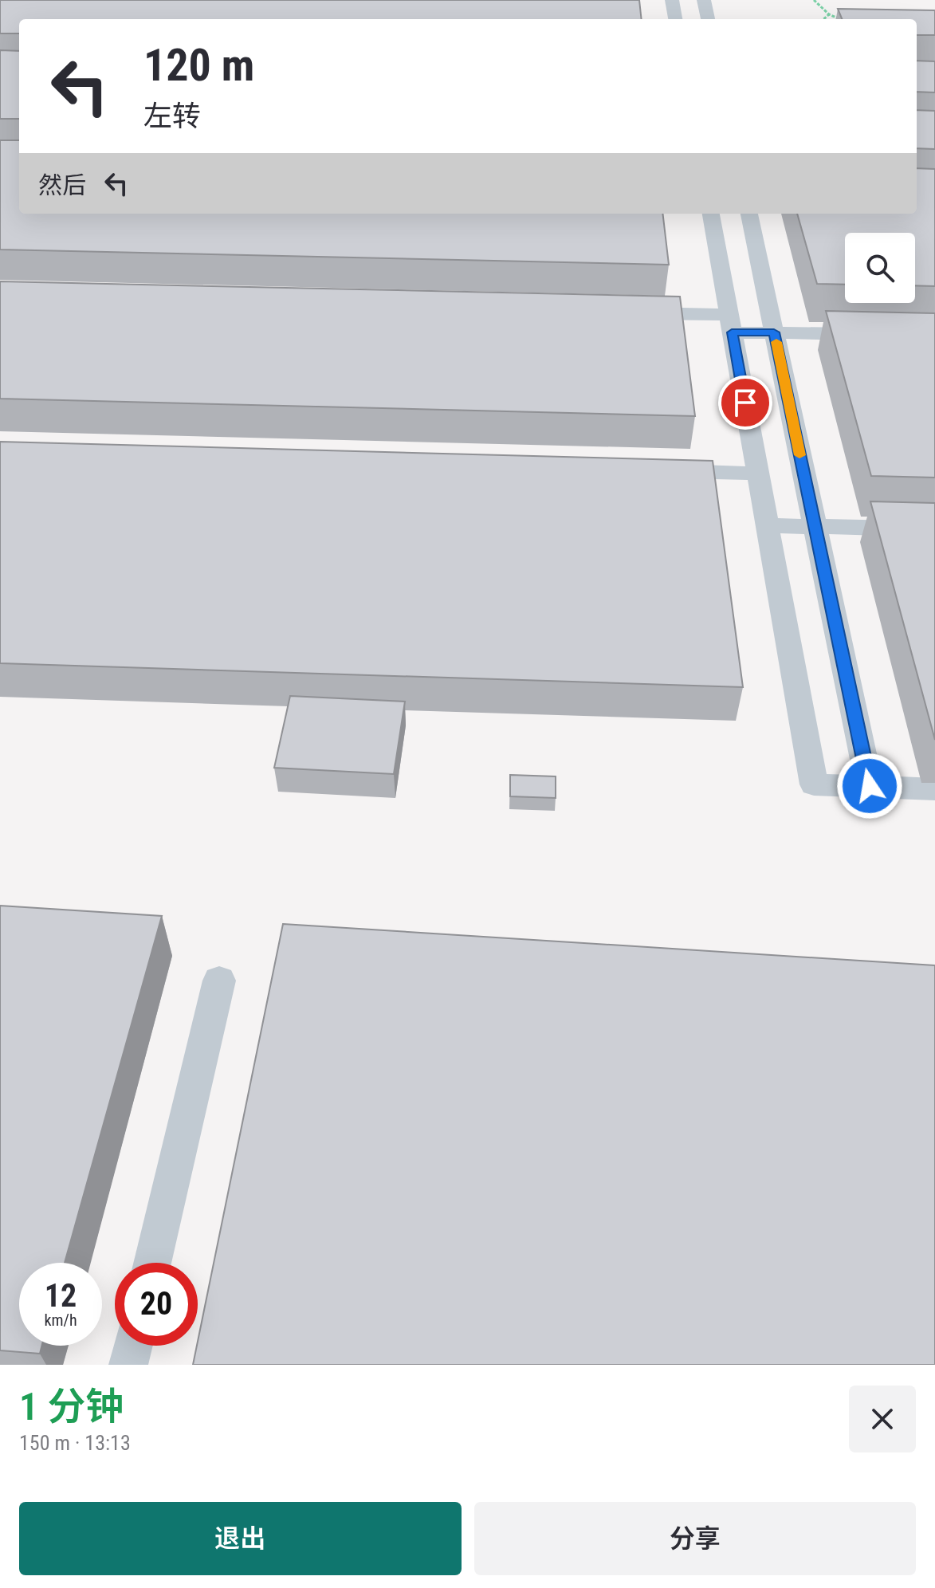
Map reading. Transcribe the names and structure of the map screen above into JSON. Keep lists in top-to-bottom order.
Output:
{
  "page": {
    "turn": ["120 m", "左转"],
    "then": "然后",
    "speed": "12 km/h",
    "limit": "20",
    "heading": ["1 分钟", "150 m · 13:13"],
    "buttons": ["退出", "分享"]
  }
}
